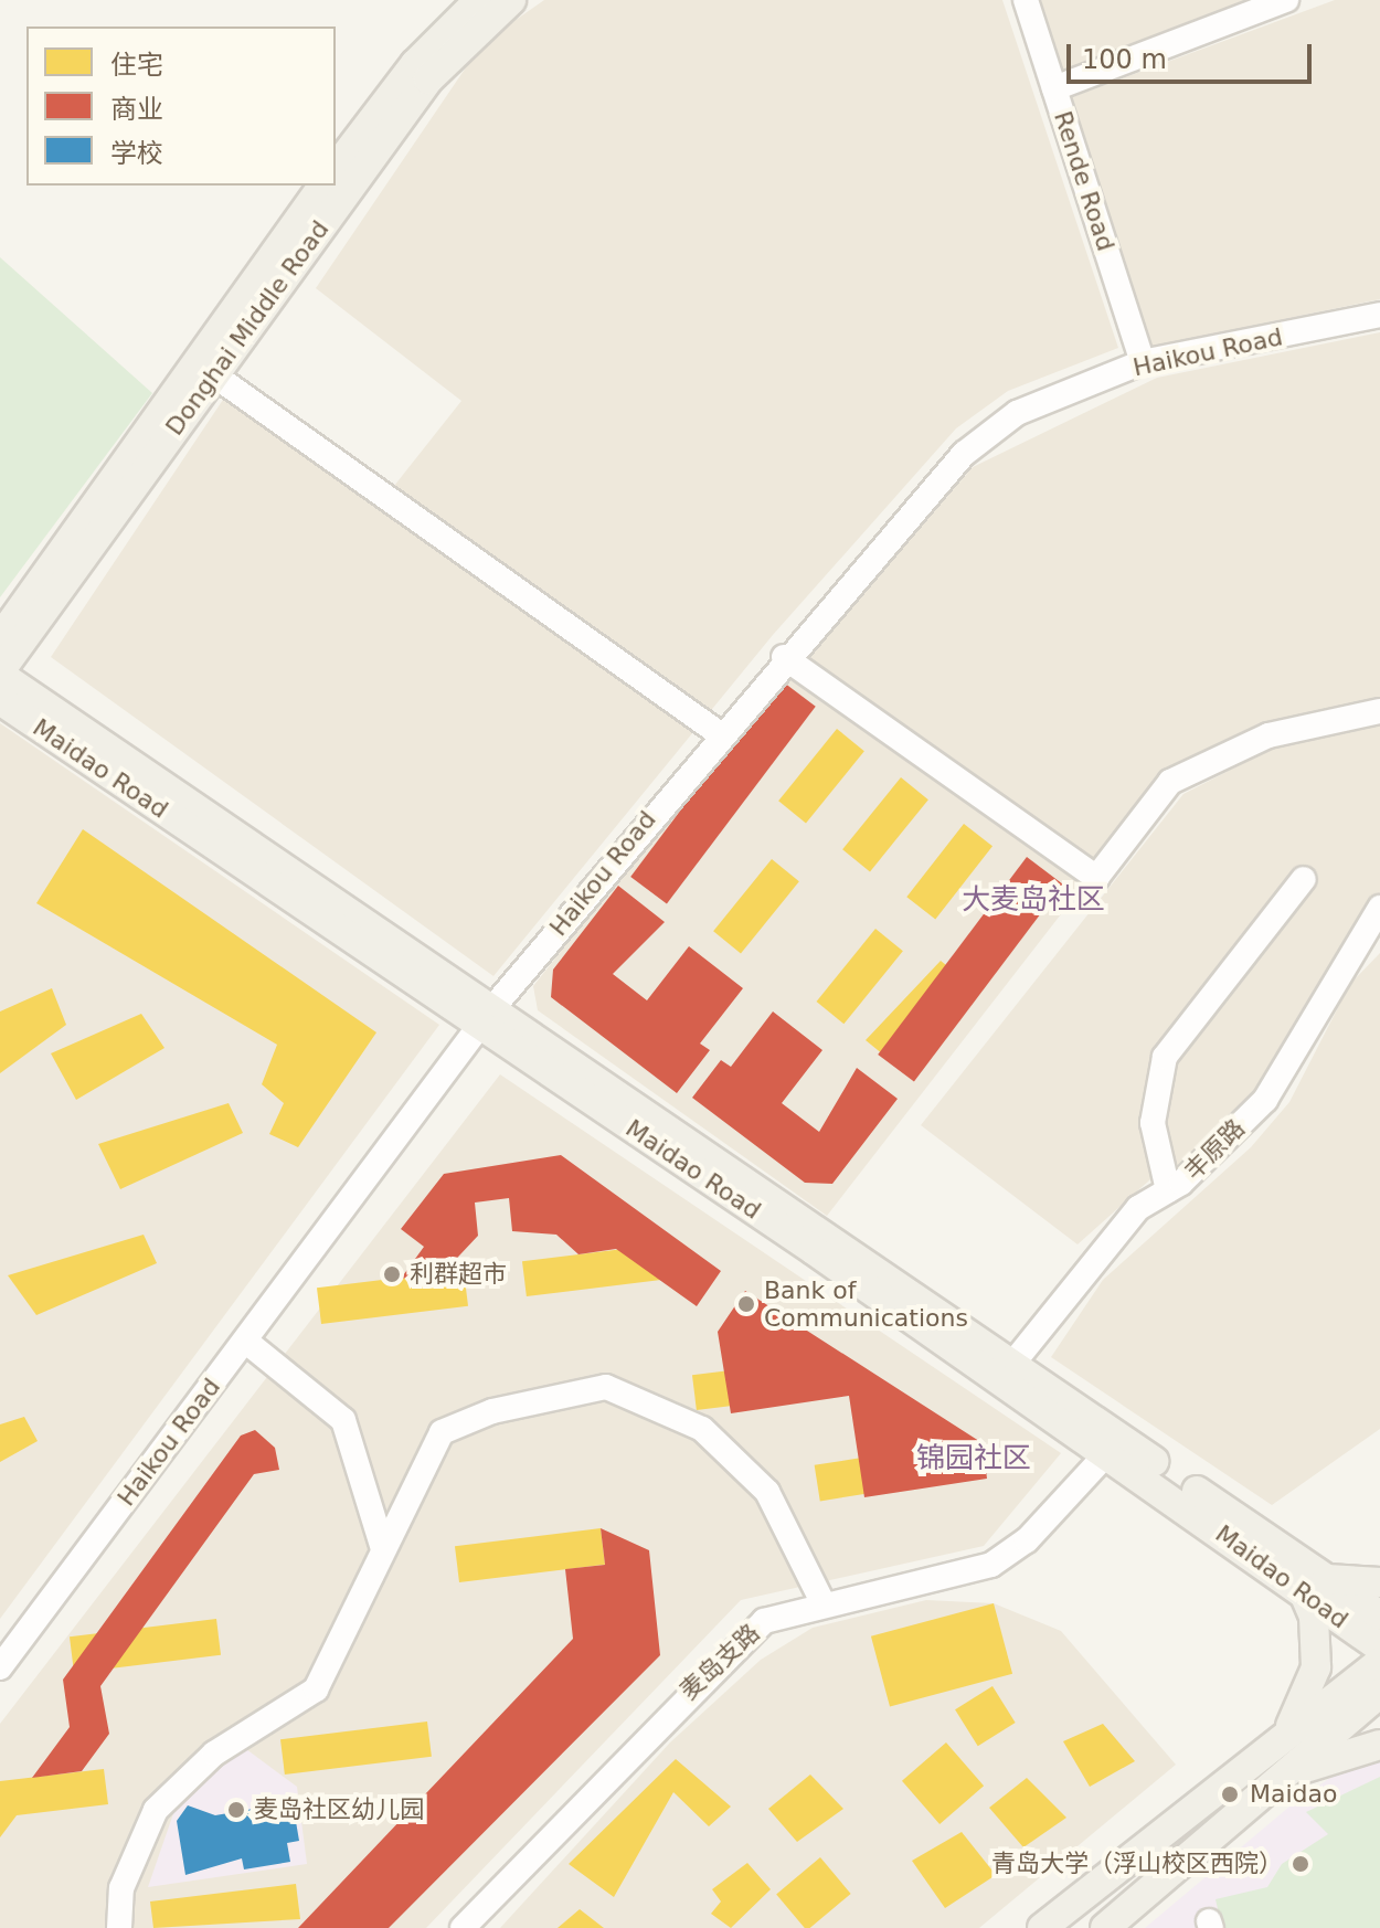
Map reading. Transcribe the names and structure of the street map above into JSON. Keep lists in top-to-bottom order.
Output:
{
  "streets": {
    "main road": ["Donghai Middle Road", "Maidao Road"],
    "street": [
      "Rende Road",
      "Haikou Road",
      "丰原路",
      "麦岛支路"
    ]
  },
  "crossings": [
    ["Rende Road", "Haikou Road"],
    ["Donghai Middle Road", "Maidao Road"],
    ["Haikou Road", "Maidao Road"],
    ["Maidao Road", "丰原路"],
    ["Maidao Road", "麦岛支路"]
  ],
  "districts": ["大麦岛社区", "锦园社区"],
  "places": [
    "利群超市",
    "Bank of Communications",
    "Maidao",
    "麦岛社区幼儿园",
    "青岛大学（浮山校区西院）"
  ],
  "legend": ["住宅", "商业", "学校"],
  "scale_bar": "100 m"
}
